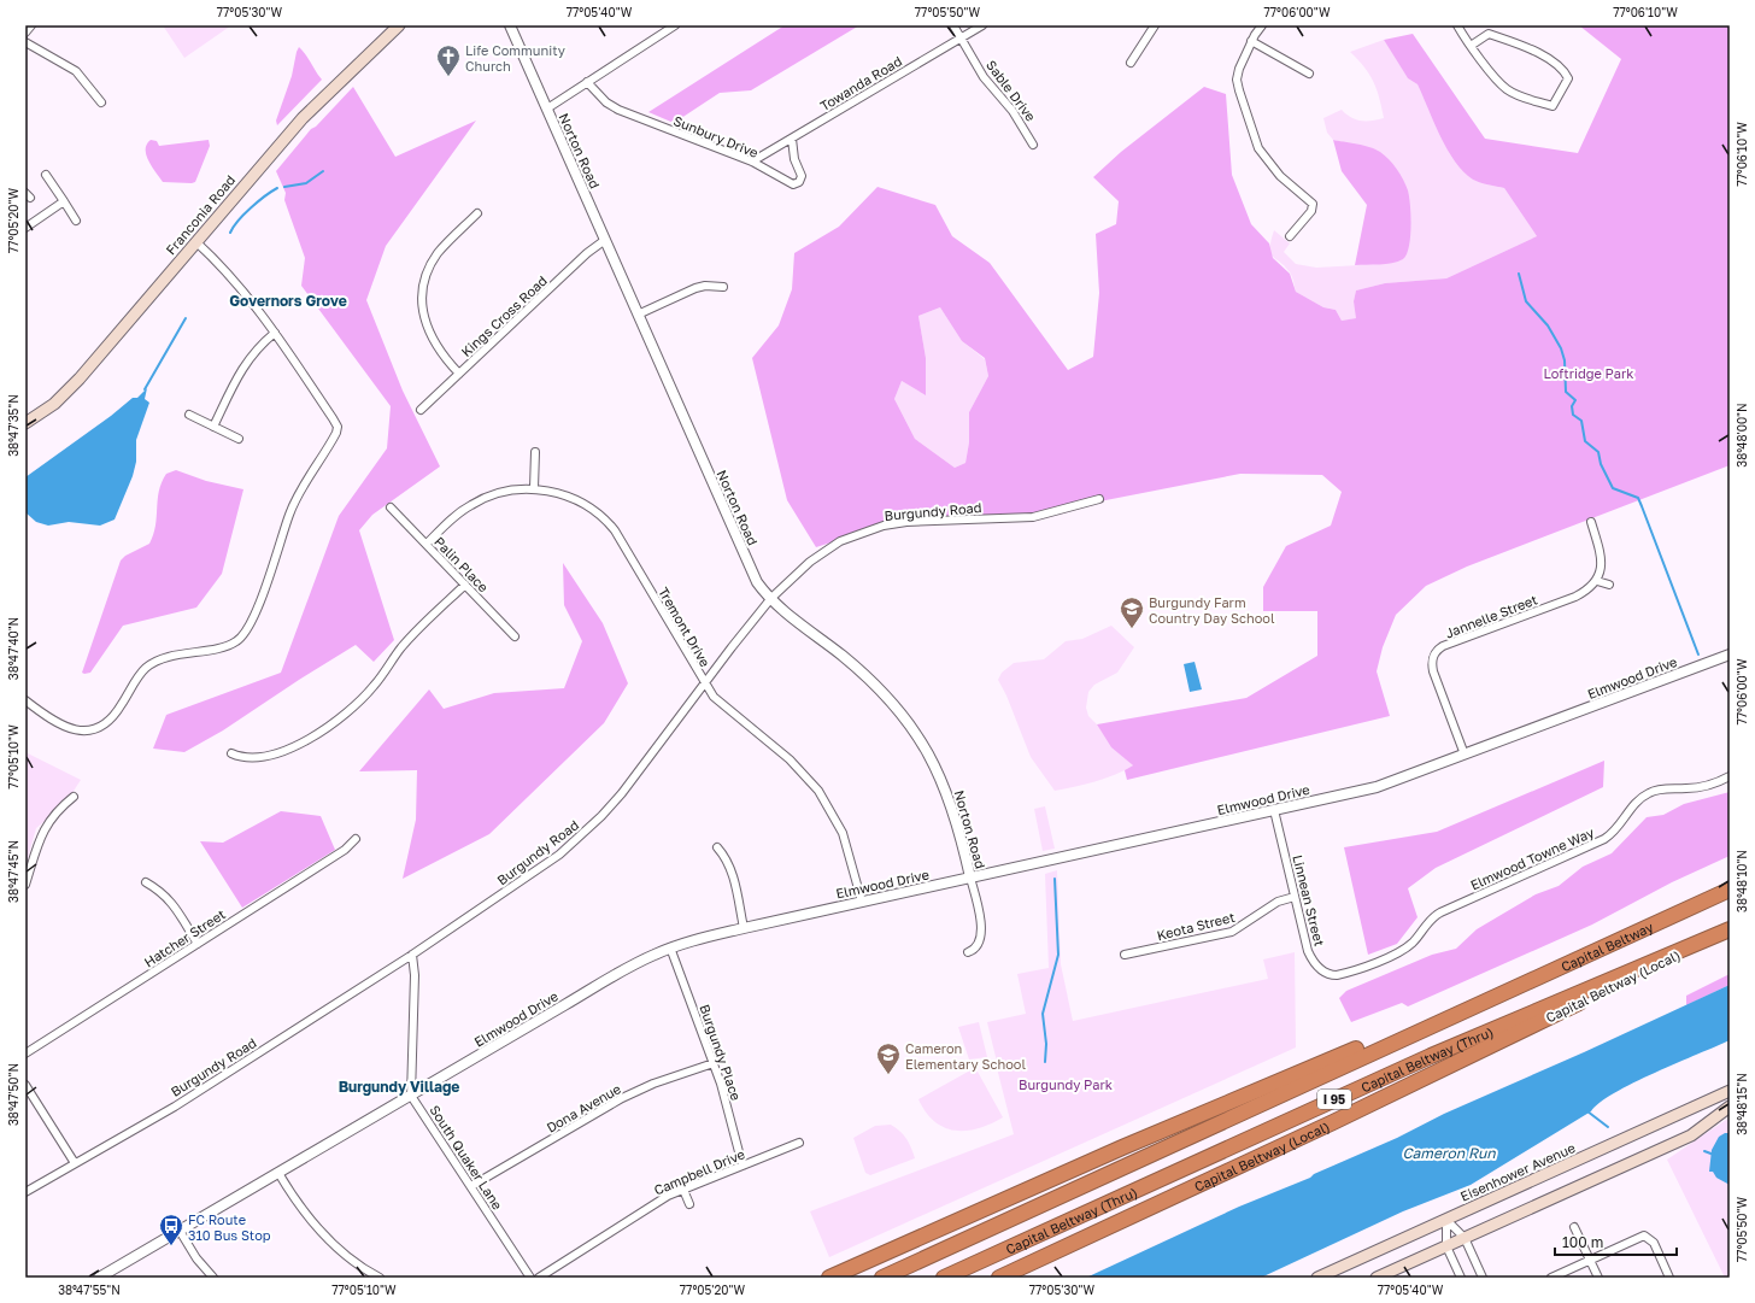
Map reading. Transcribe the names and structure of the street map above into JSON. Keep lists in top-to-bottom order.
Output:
{
  "streets": {
    "highway": [
      "Capital Beltway",
      "Capital Beltway (Local)",
      "Capital Beltway (Thru)",
      "I 95"
    ],
    "main road": ["Franconia Road", "Eisenhower Avenue"],
    "street": [
      "Towanda Road",
      "Sable Drive",
      "Sunbury Drive",
      "Norton Road",
      "Kings Cross Road",
      "Burgundy Road",
      "Palin Place",
      "Jannelle Street",
      "Tremont Drive",
      "Elmwood Drive",
      "Elmwood Towne Way",
      "Linnean Street",
      "Keota Street",
      "Hatcher Street",
      "Burgundy Place",
      "Dona Avenue",
      "South Quaker Lane",
      "Campbell Drive"
    ]
  },
  "crossings": [
    ["Towanda Road", "Sable Drive"],
    ["Towanda Road", "Sunbury Drive"],
    ["Norton Road", "Kings Cross Road"],
    ["Norton Road", "Burgundy Road"],
    ["Norton Road", "Elmwood Drive"],
    ["Burgundy Road", "Tremont Drive"],
    ["Palin Place", "Tremont Drive"],
    ["Jannelle Street", "Elmwood Drive"],
    ["Tremont Drive", "Elmwood Drive"],
    ["Elmwood Drive", "Linnean Street"],
    ["Elmwood Drive", "Burgundy Place"],
    ["Elmwood Drive", "South Quaker Lane"],
    ["Elmwood Towne Way", "Linnean Street"],
    ["Linnean Street", "Keota Street"],
    ["Capital Beltway", "Capital Beltway (Thru)"],
    ["Capital Beltway", "I 95"],
    ["Capital Beltway (Local)", "Capital Beltway (Thru)"],
    ["Burgundy Place", "Dona Avenue"],
    ["Burgundy Place", "Campbell Drive"],
    ["Capital Beltway (Thru)", "I 95"],
    ["Dona Avenue", "South Quaker Lane"]
  ],
  "districts": ["Governors Grove", "Burgundy Village"],
  "water": ["Cameron Run"],
  "parks": ["Loftridge Park", "Burgundy Park"],
  "places": {
    "church": ["Life Community Church"],
    "school or university": ["Burgundy Farm Country Day School", "Cameron Elementary School"],
    "bus stop": ["FC Route 310 Bus Stop"]
  },
  "scale_bar": "100 m",
  "coordinates": [
    "77°05'30\"W",
    "77°05'40\"W",
    "77°05'50\"W",
    "77°06'00\"W",
    "77°06'10\"W",
    "77°05'20\"W",
    "38°47'35\"N",
    "38°48'00\"N",
    "38°47'40\"N",
    "77°05'10\"W",
    "38°47'45\"N",
    "38°48'10\"N",
    "38°47'50\"N",
    "38°48'15\"N",
    "38°47'55\"N"
  ]
}
